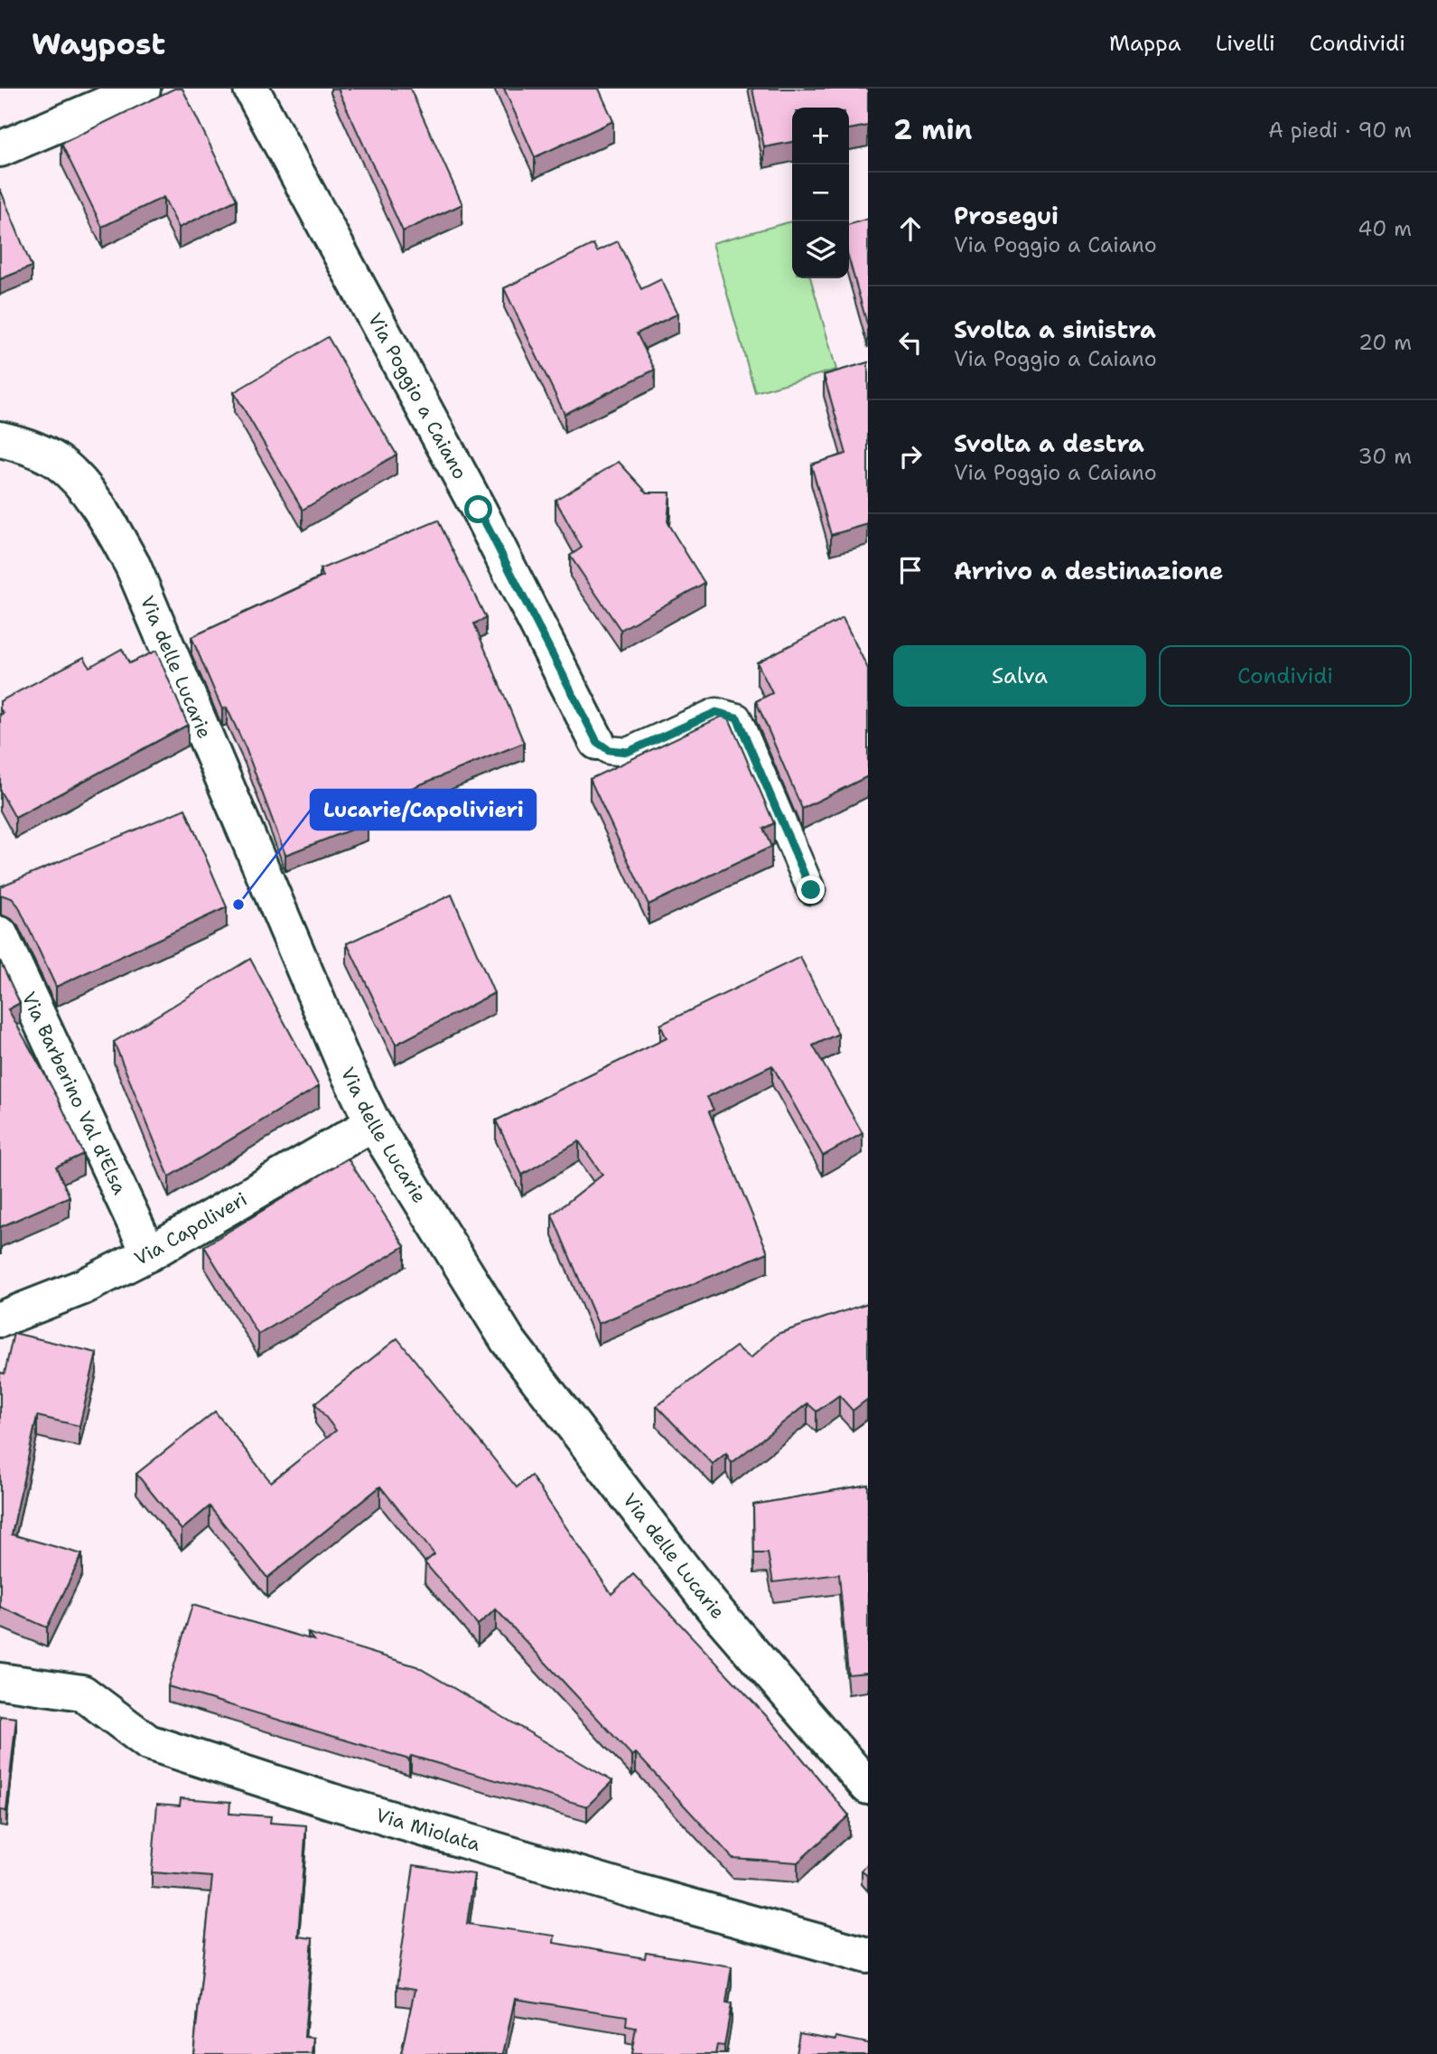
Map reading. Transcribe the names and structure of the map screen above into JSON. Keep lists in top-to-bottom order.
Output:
{
  "streets": {
    "street": [
      "Via Poggio a Caiano",
      "Via delle Lucarie",
      "Via Barberino Val d'Elsa",
      "Via Capoliveri",
      "Via Miolata"
    ]
  },
  "crossings": [
    ["Via delle Lucarie", "Via Capoliveri"],
    ["Via Barberino Val d'Elsa", "Via Capoliveri"]
  ],
  "places": ["Lucarie/Capolivieri"],
  "page": {
    "header": "Waypost",
    "nav": ["Mappa", "Livelli", "Condividi"],
    "heading": ["2 min", "A piedi · 90 m"],
    "map_buttons": ["+", "−"],
    "list": [
      ["Prosegui", "Via Poggio a Caiano", "40 m"],
      ["Svolta a sinistra", "Via Poggio a Caiano", "20 m"],
      ["Svolta a destra", "Via Poggio a Caiano", "30 m"],
      "Arrivo a destinazione"
    ],
    "buttons": ["Salva", "Condividi"]
  }
}
